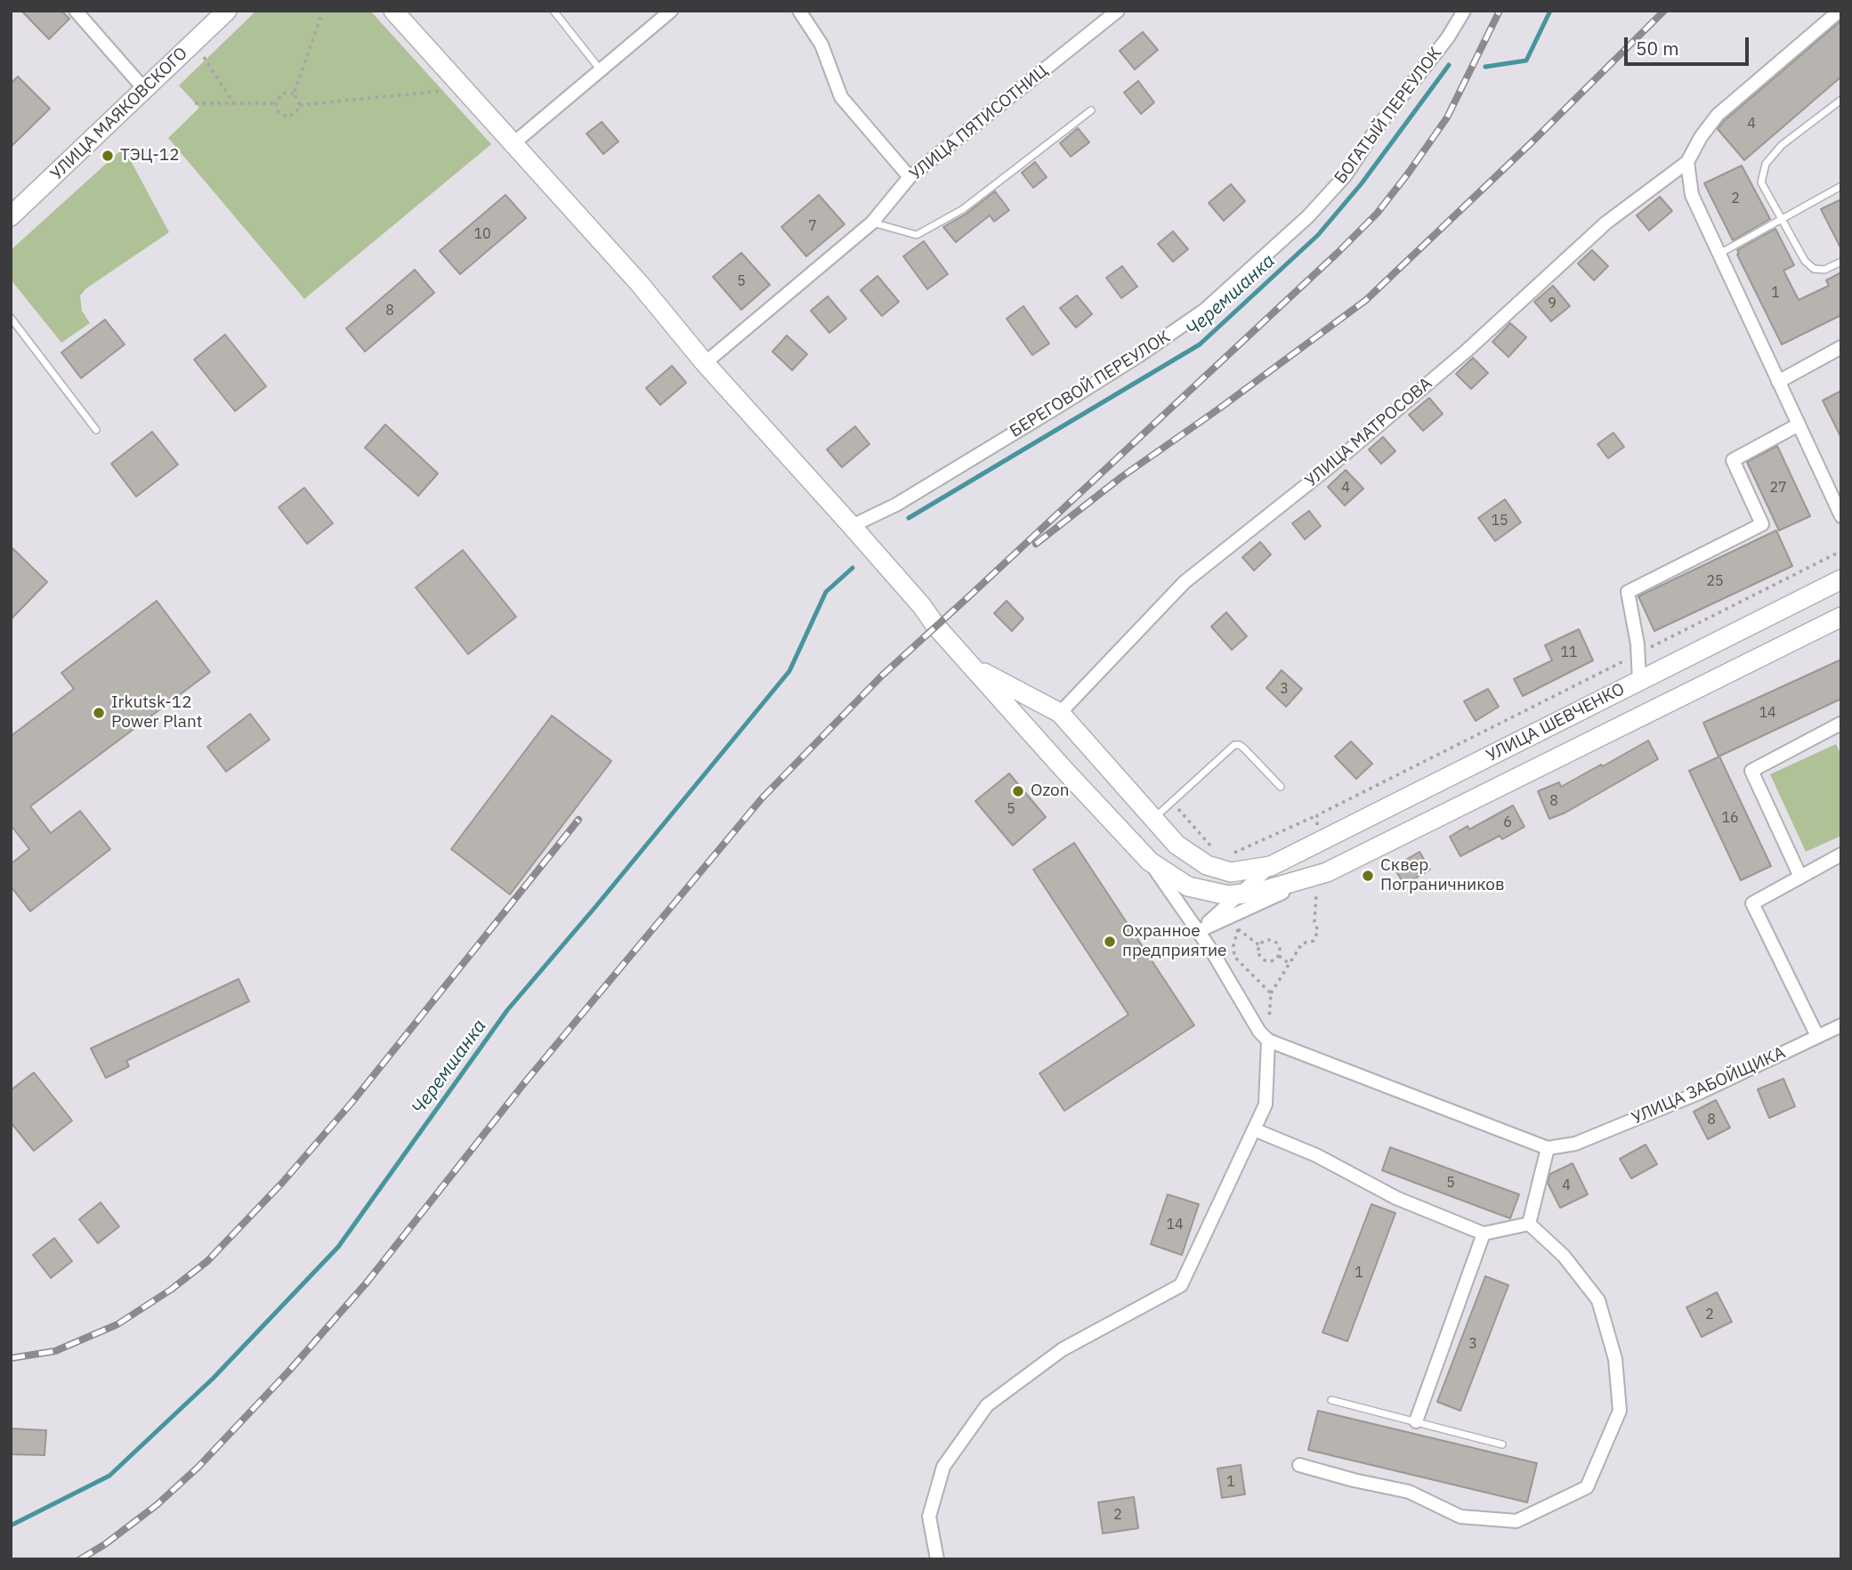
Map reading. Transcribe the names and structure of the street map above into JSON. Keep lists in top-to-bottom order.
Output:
{
  "streets": {
    "main road": ["УЛИЦА МАЯКОВСКОГО", "УЛИЦА ШЕВЧЕНКО"],
    "street": [
      "БОГАТЫЙ ПЕРЕУЛОК",
      "УЛИЦА ПЯТИСОТНИЦ",
      "БЕРЕГОВОЙ ПЕРЕУЛОК",
      "УЛИЦА МАТРОСОВА",
      "УЛИЦА ЗАБОЙЩИКА"
    ]
  },
  "crossings": [
    ["БОГАТЫЙ ПЕРЕУЛОК", "БЕРЕГОВОЙ ПЕРЕУЛОК"],
    ["УЛИЦА ПЯТИСОТНИЦ", "УЛИЦА ШЕВЧЕНКО"],
    ["БЕРЕГОВОЙ ПЕРЕУЛОК", "УЛИЦА ШЕВЧЕНКО"],
    ["УЛИЦА МАТРОСОВА", "УЛИЦА ШЕВЧЕНКО"]
  ],
  "water": ["Черемшанка"],
  "places": [
    "ТЭЦ-12",
    "Irkutsk-12 Power Plant",
    "Ozon",
    "Сквер Пограничников",
    "Охранное предприятие"
  ],
  "house_numbers": [
    "4",
    "2",
    "7",
    "10",
    "5",
    "1",
    "9",
    "8",
    "4",
    "27",
    "15",
    "25",
    "11",
    "3",
    "14",
    "8",
    "5",
    "16",
    "6",
    "8",
    "5",
    "4",
    "14",
    "1",
    "2",
    "3",
    "1",
    "2"
  ],
  "scale_bar": "50 m"
}
